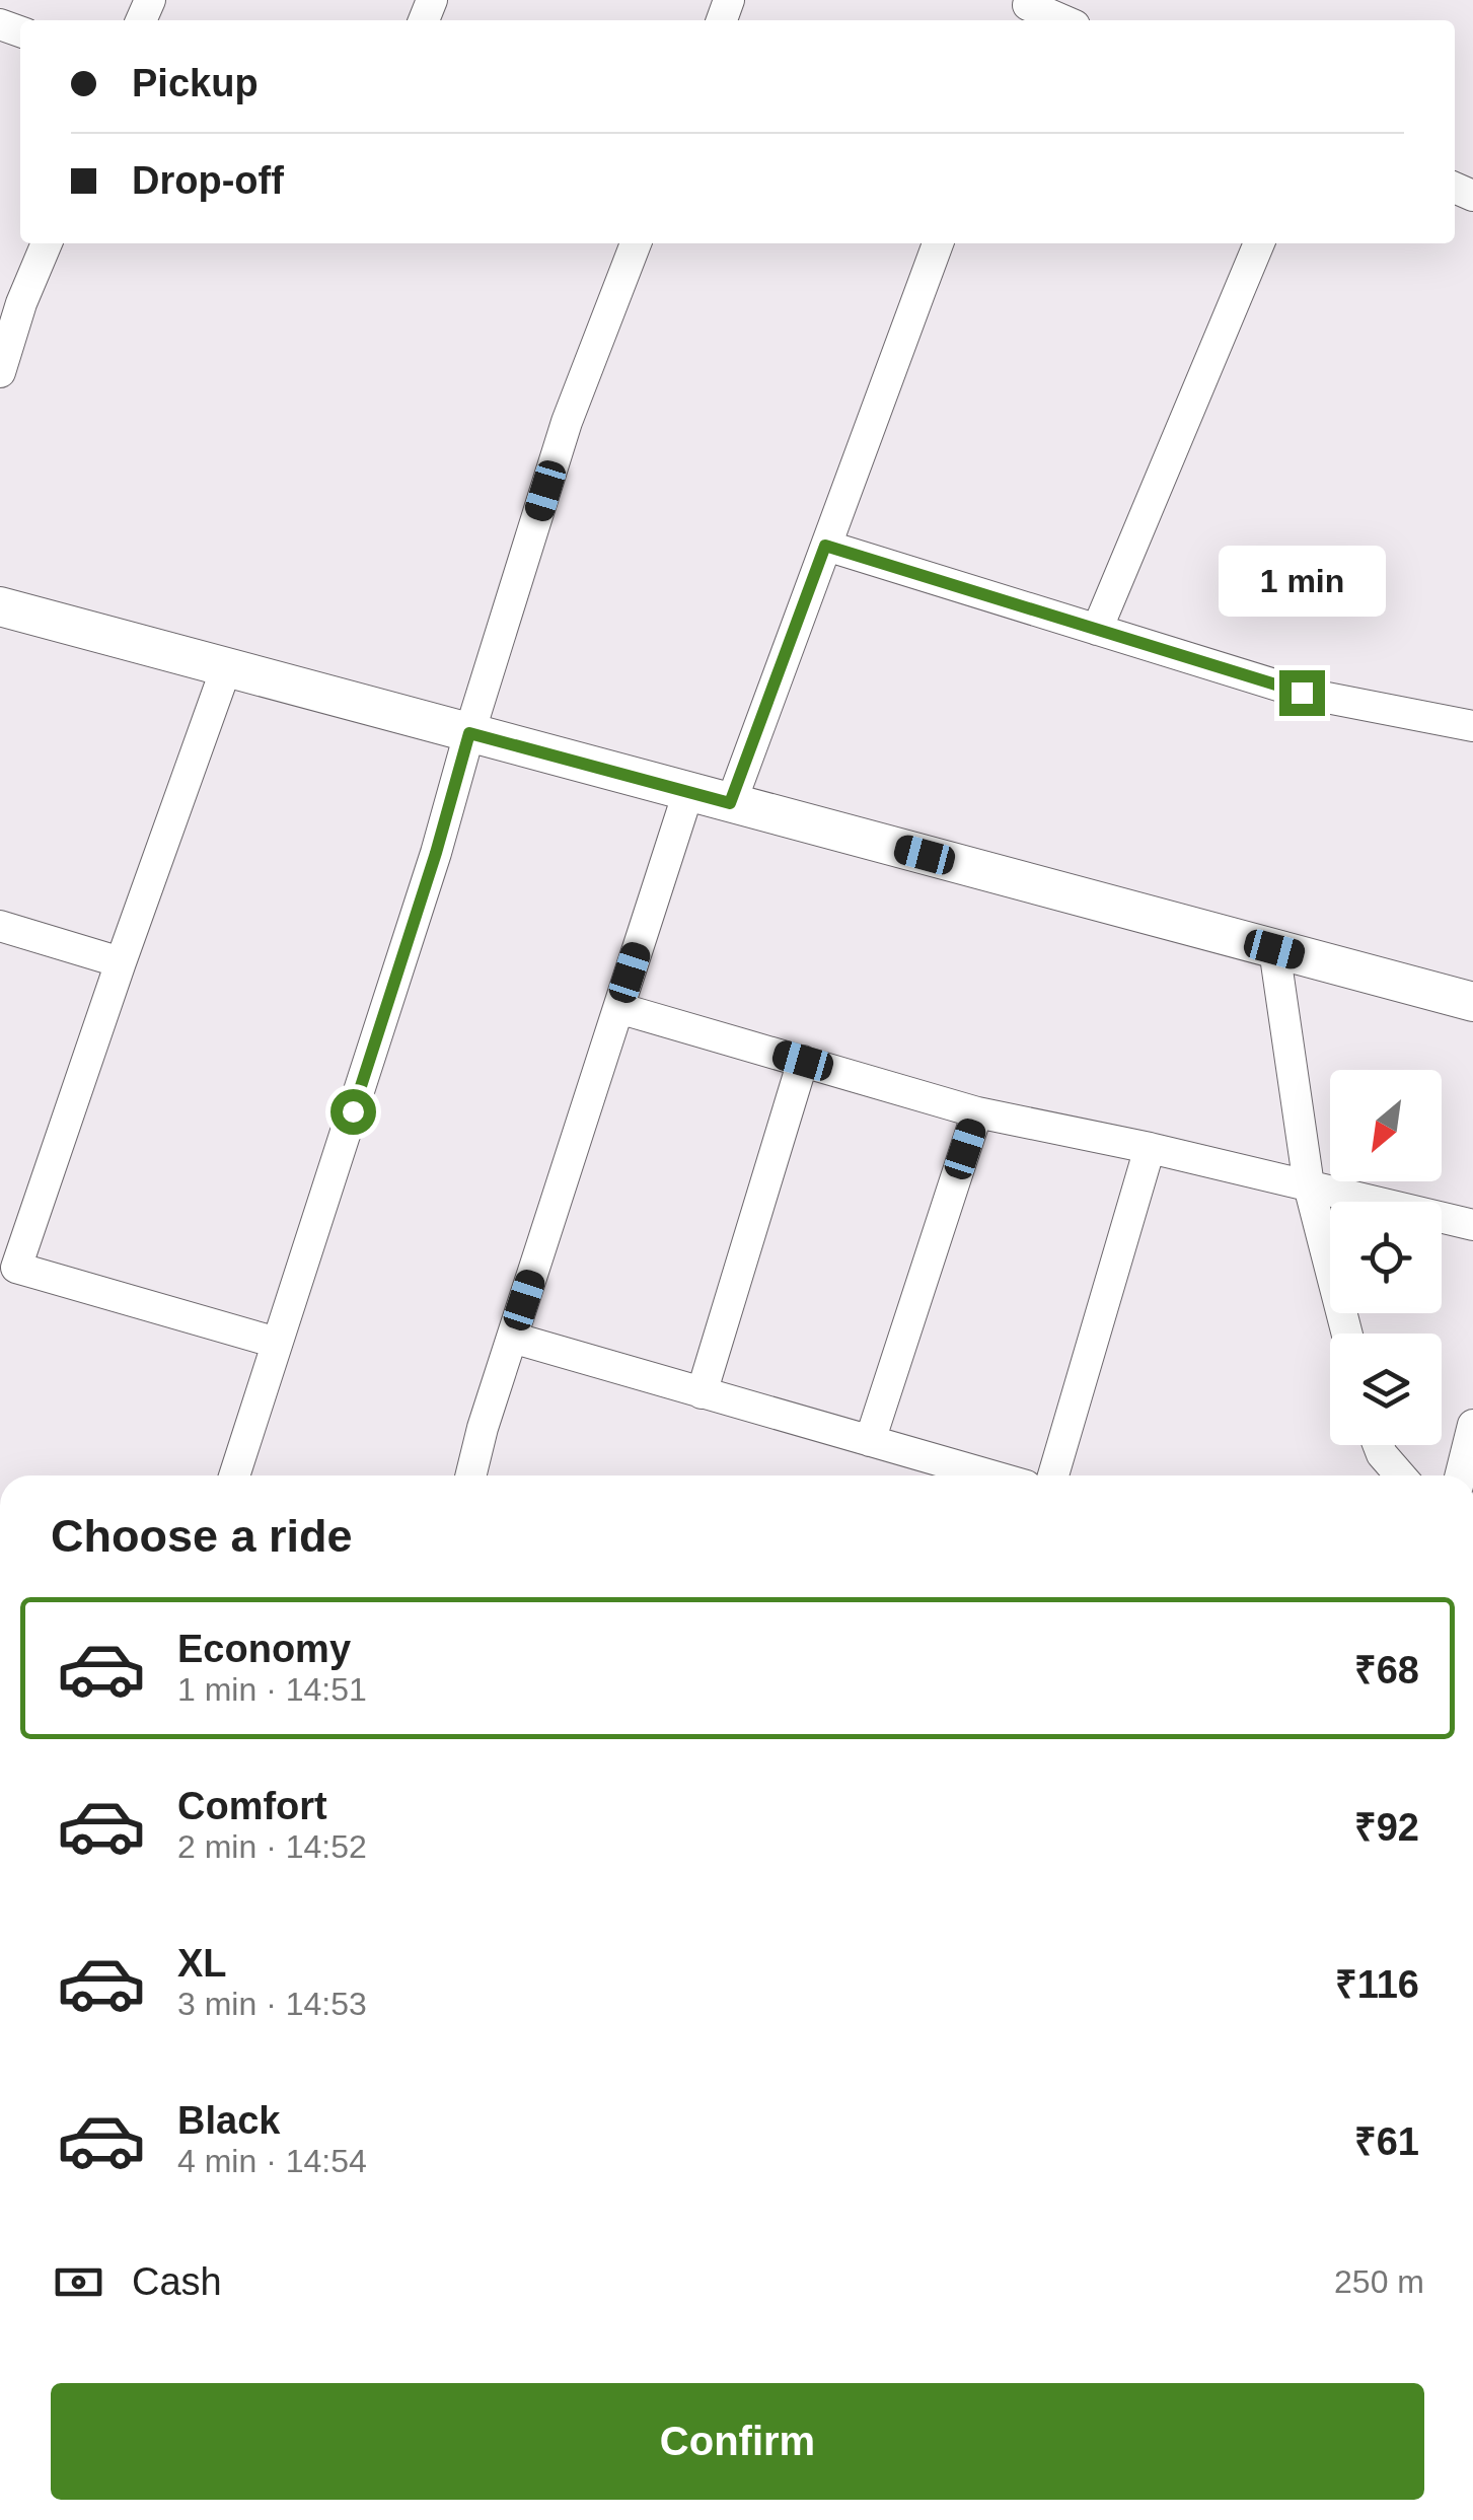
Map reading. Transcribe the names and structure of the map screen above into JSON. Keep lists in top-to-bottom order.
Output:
{
  "north": "bottom left",
  "page": {
    "banner": ["Pickup", "Drop-off"],
    "bubble": "1 min",
    "heading": "Choose a ride",
    "list": [
      {
        "name": "Economy",
        "note": "1 min · 14:51",
        "value": "₹68"
      },
      {
        "name": "Comfort",
        "note": "2 min · 14:52",
        "value": "₹92"
      },
      {
        "name": "XL",
        "note": "3 min · 14:53",
        "value": "₹116"
      },
      {
        "name": "Black",
        "note": "4 min · 14:54",
        "value": "₹61"
      }
    ],
    "pay": ["Cash", "250 m"],
    "buttons": "Confirm"
  }
}
